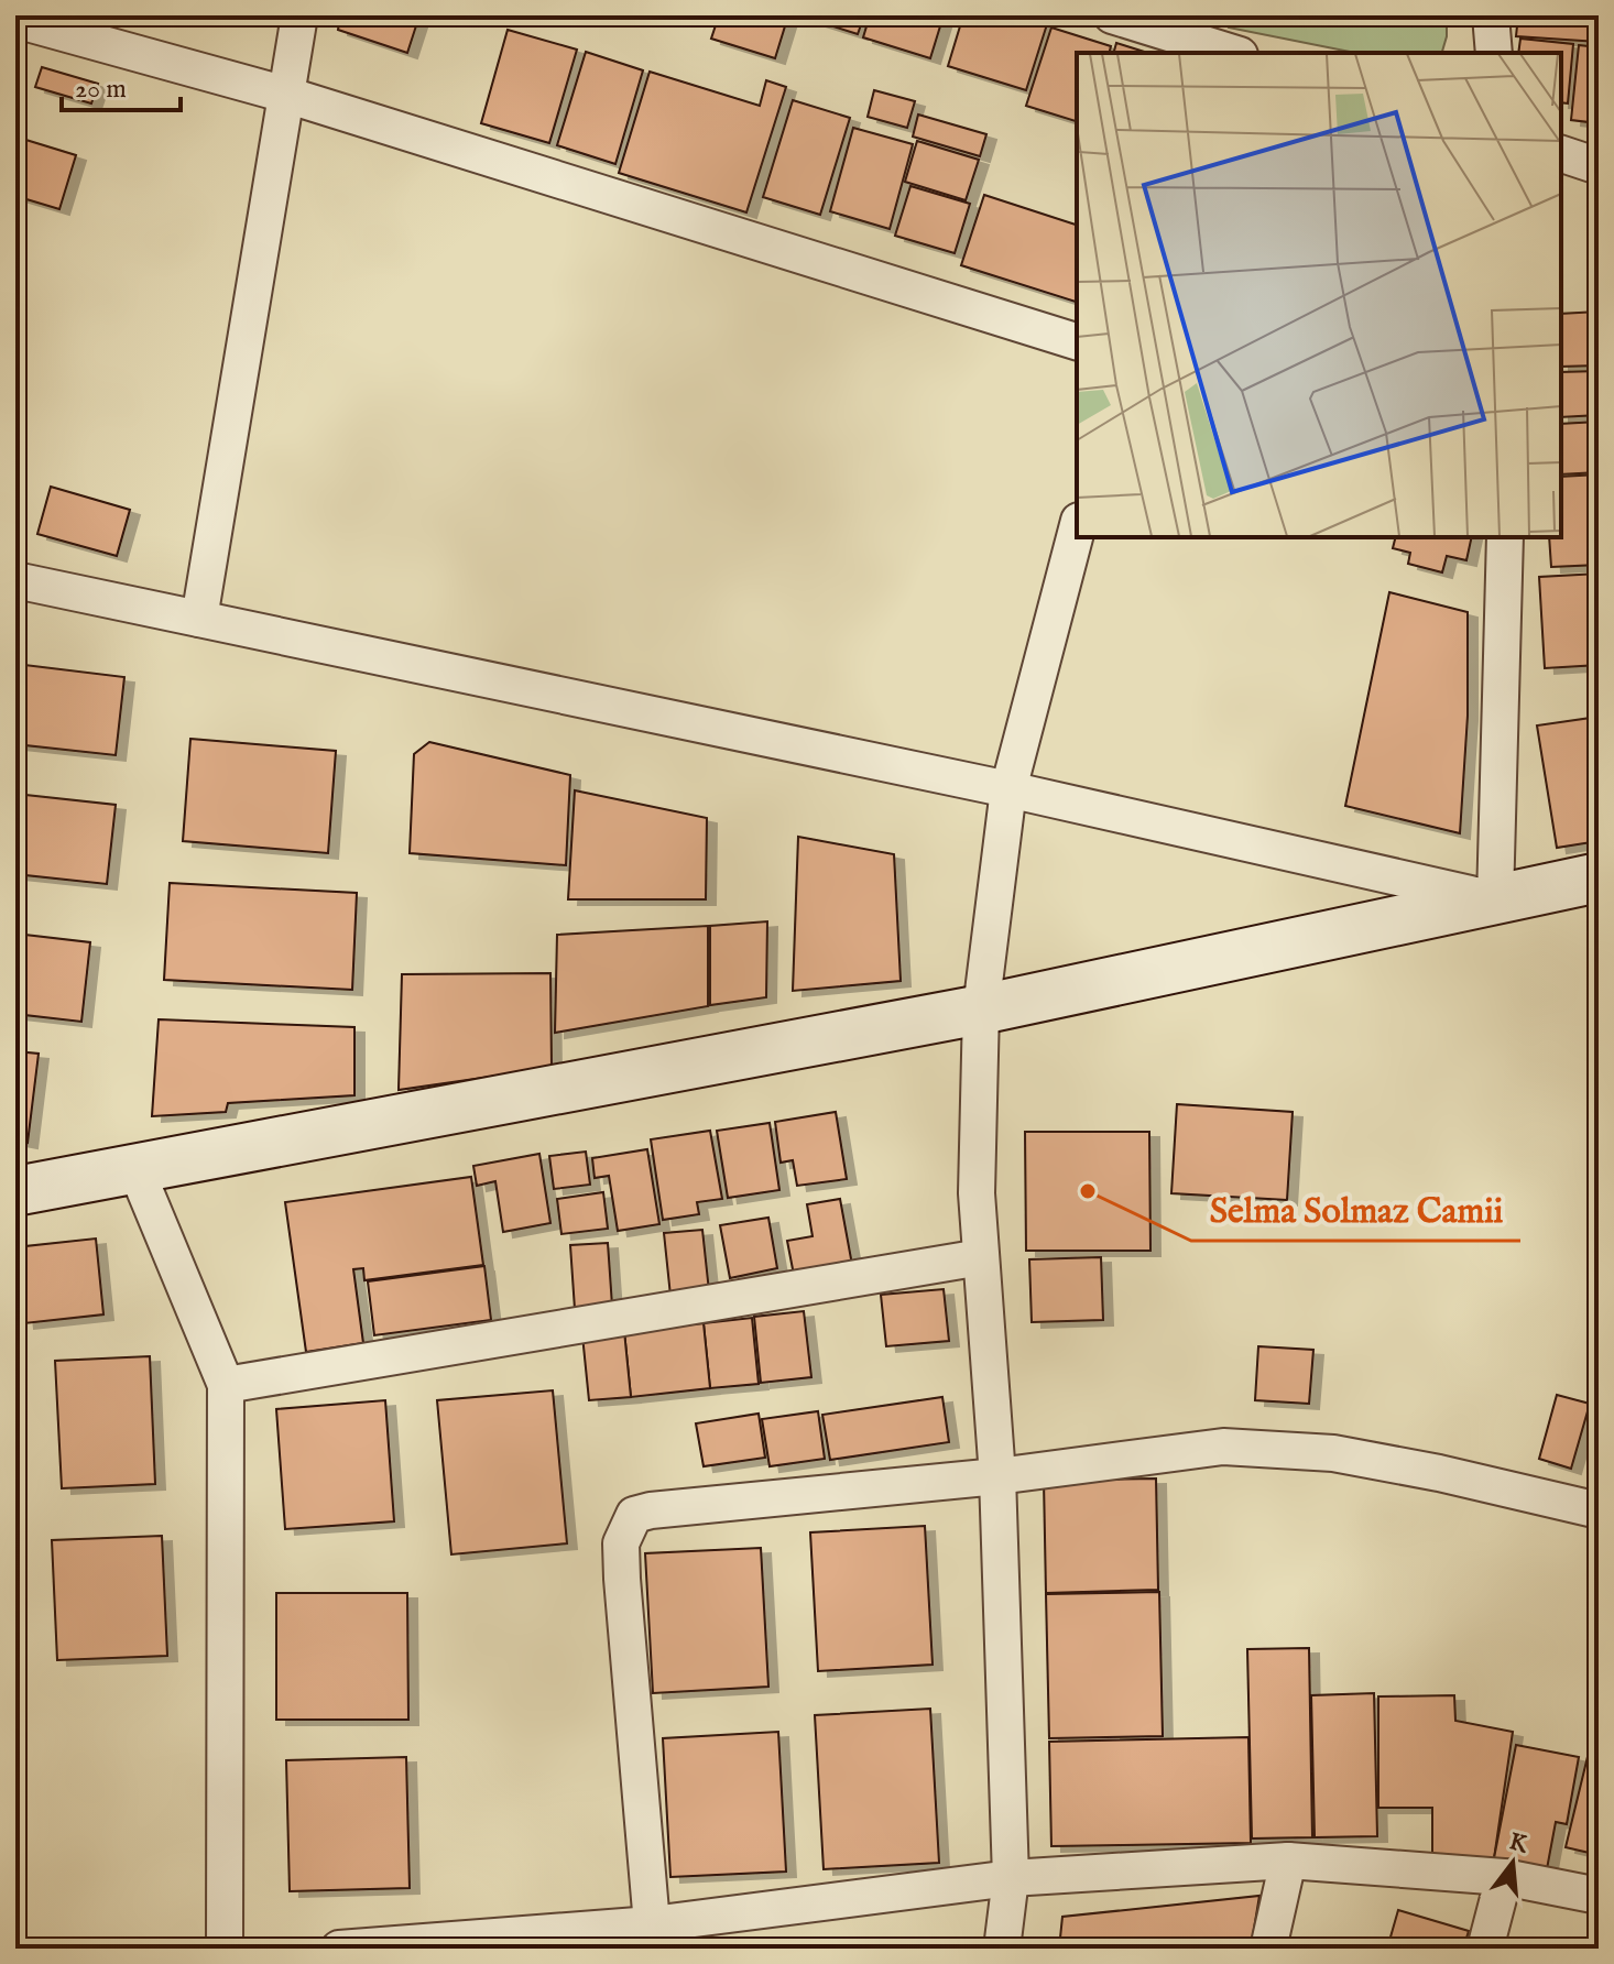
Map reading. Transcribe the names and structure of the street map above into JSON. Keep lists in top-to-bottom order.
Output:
{
  "places": ["Selma Solmaz Camii"],
  "scale_bar": "20 m",
  "north": "top"
}
